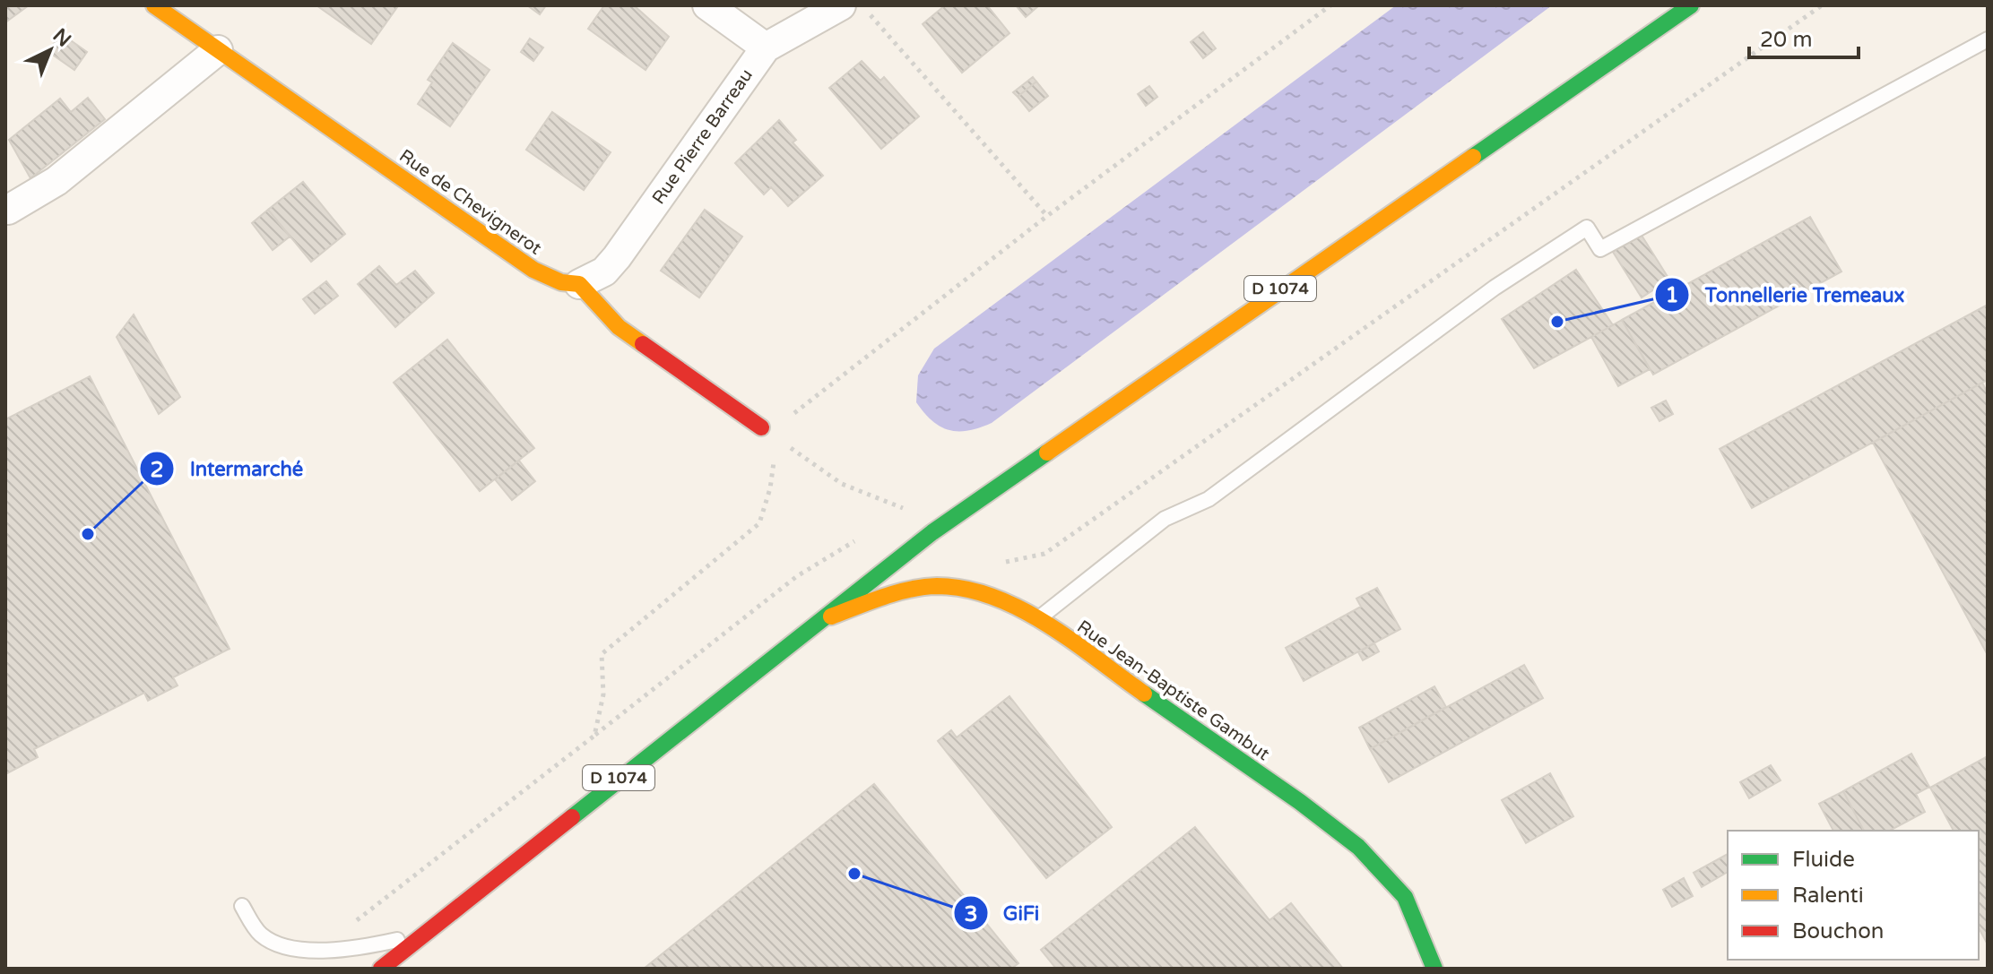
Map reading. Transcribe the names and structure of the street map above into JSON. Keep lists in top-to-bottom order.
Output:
{
  "streets": {
    "main road": ["Rue de Chevignerot", "D 1074", "Rue Jean-Baptiste Gambut"],
    "street": ["Rue Pierre Barreau"]
  },
  "crossings": [
    ["Rue Pierre Barreau", "Rue de Chevignerot"],
    ["D 1074", "Rue Jean-Baptiste Gambut"]
  ],
  "places": ["Tonnellerie Tremeaux", "Intermarché", "GiFi"],
  "legend": ["Fluide", "Ralenti", "Bouchon"],
  "scale_bar": "20 m",
  "north": "top right"
}
